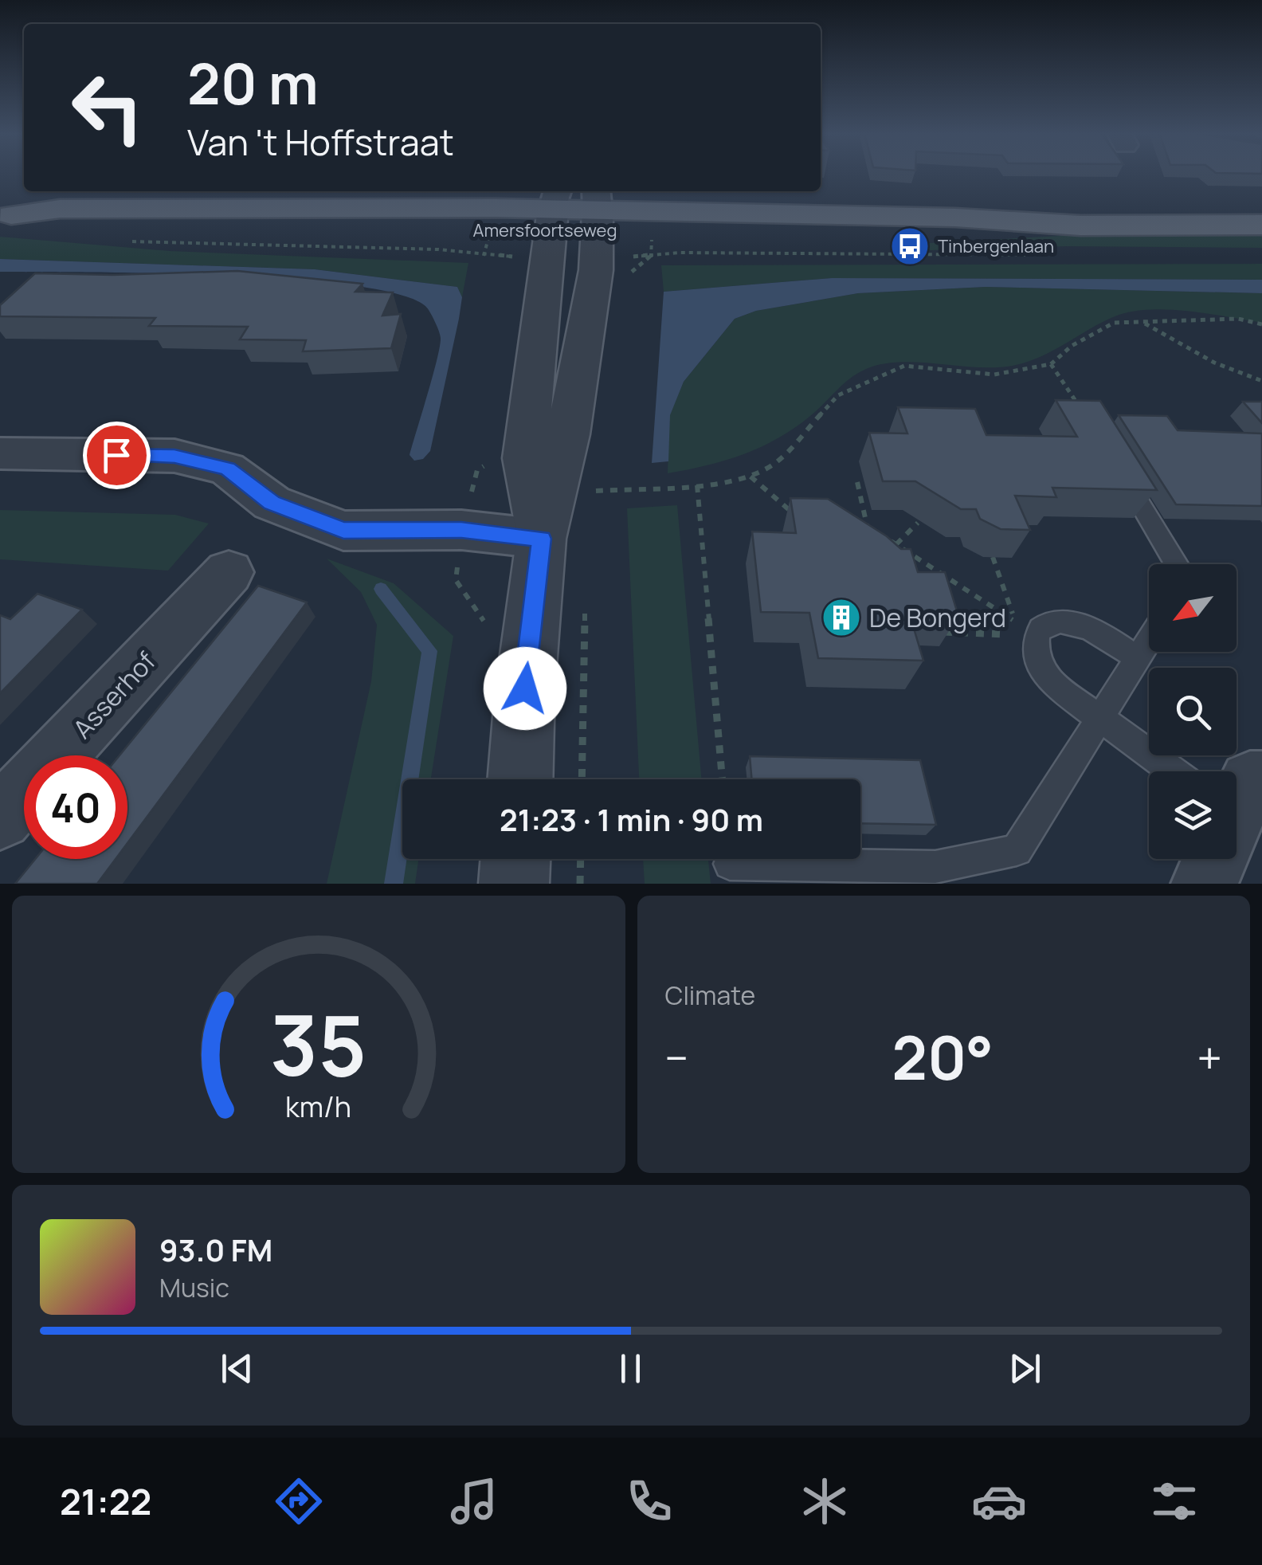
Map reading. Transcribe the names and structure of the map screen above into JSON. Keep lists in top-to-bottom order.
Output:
{
  "streets": {
    "main road": ["Amersfoortseweg"],
    "street": ["Asserhof"]
  },
  "places": {
    "bus stop": ["Tinbergenlaan"],
    "building": ["De Bongerd"]
  },
  "north": "bottom left",
  "page": {
    "turn": ["20 m", "Van 't Hoffstraat"],
    "limit": "40",
    "trip": "21:23 · 1 min · 90 m",
    "tile": "Climate",
    "heat": ["−", "20°", "+"],
    "song": ["93.0 FM", "Music"],
    "tabs": "21:22",
    "gauge": ["35", "km/h"]
  }
}
